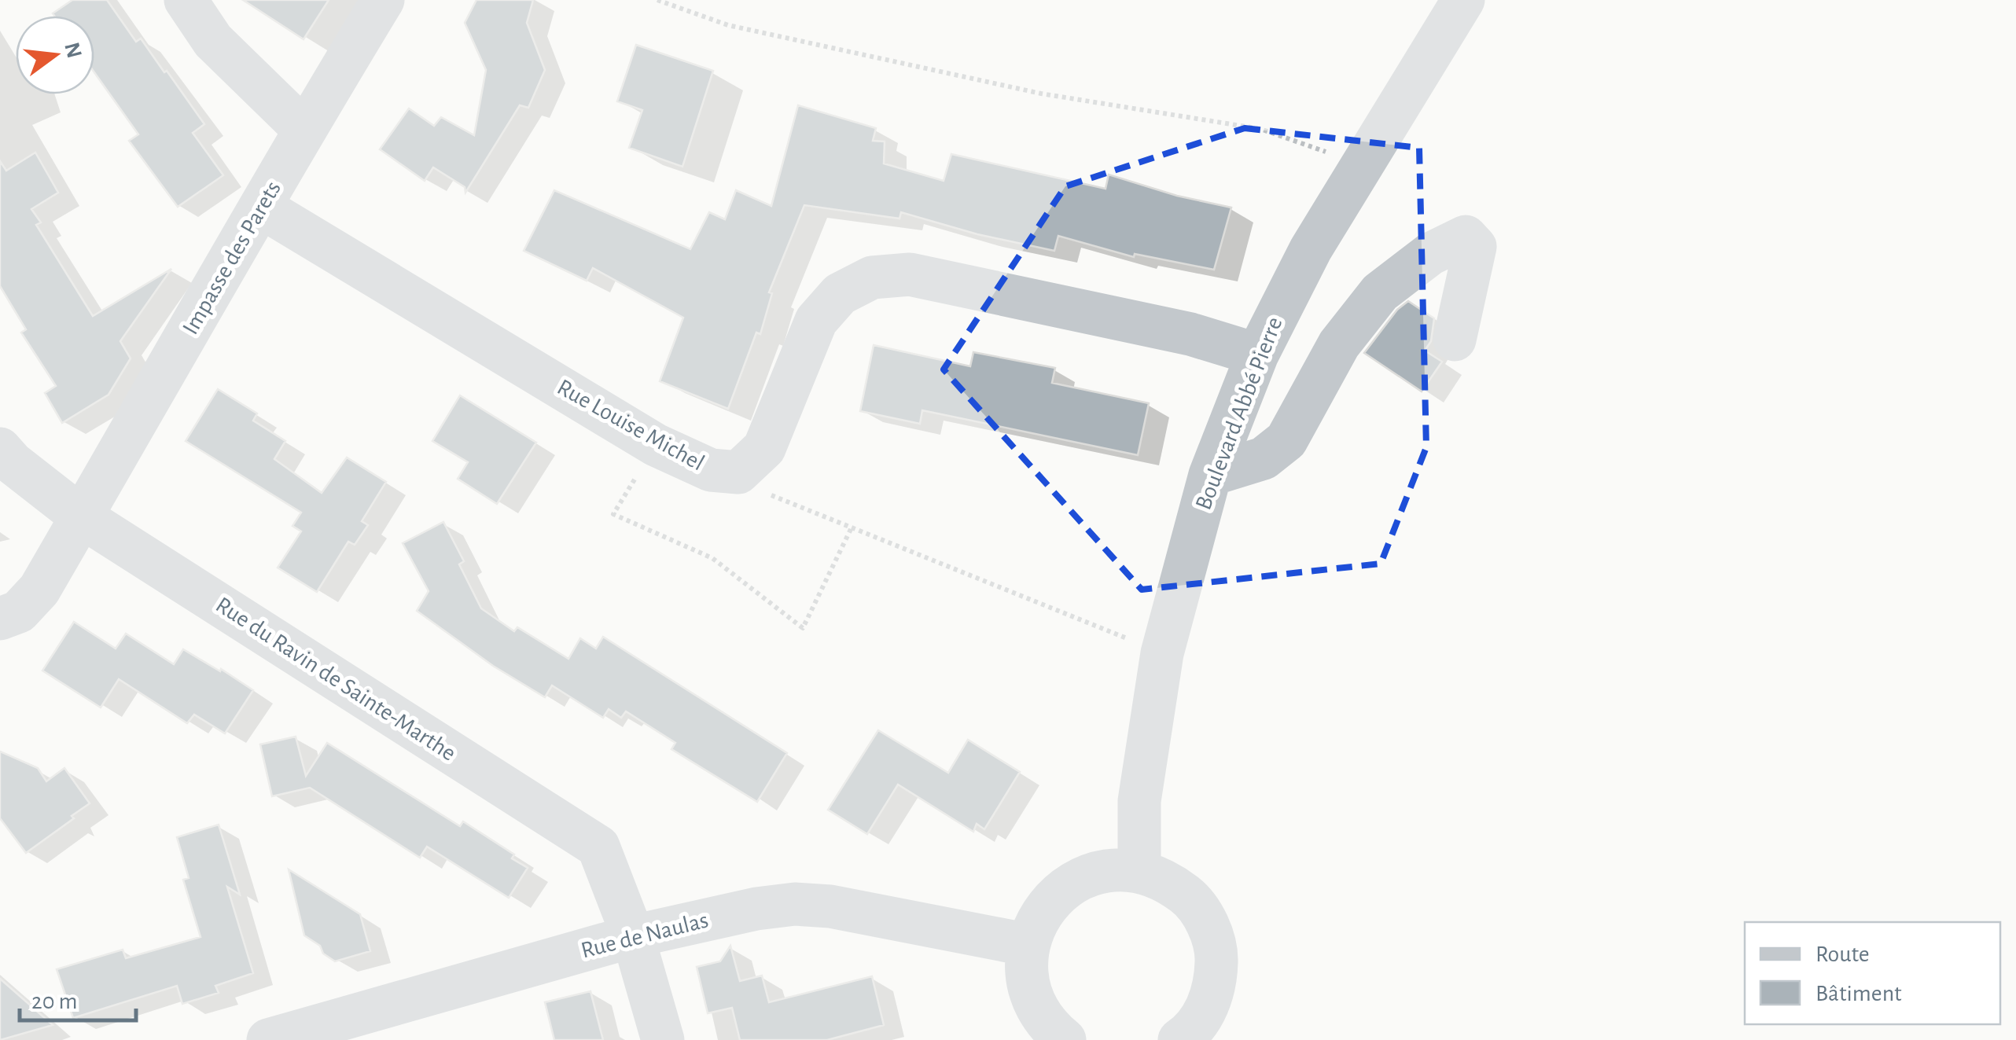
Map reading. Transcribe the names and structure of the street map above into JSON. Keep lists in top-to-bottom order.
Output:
{
  "streets": {
    "street": [
      "Impasse des Parets",
      "Boulevard Abbé Pierre",
      "Rue Louise Michel",
      "Rue du Ravin de Sainte-Marthe",
      "Rue de Naulas"
    ]
  },
  "crossings": [
    ["Impasse des Parets", "Rue Louise Michel"],
    ["Impasse des Parets", "Rue du Ravin de Sainte-Marthe"],
    ["Boulevard Abbé Pierre", "Rue Louise Michel"],
    ["Rue du Ravin de Sainte-Marthe", "Rue de Naulas"]
  ],
  "legend": ["Route", "Bâtiment"],
  "scale_bar": "20 m",
  "north": "right"
}
